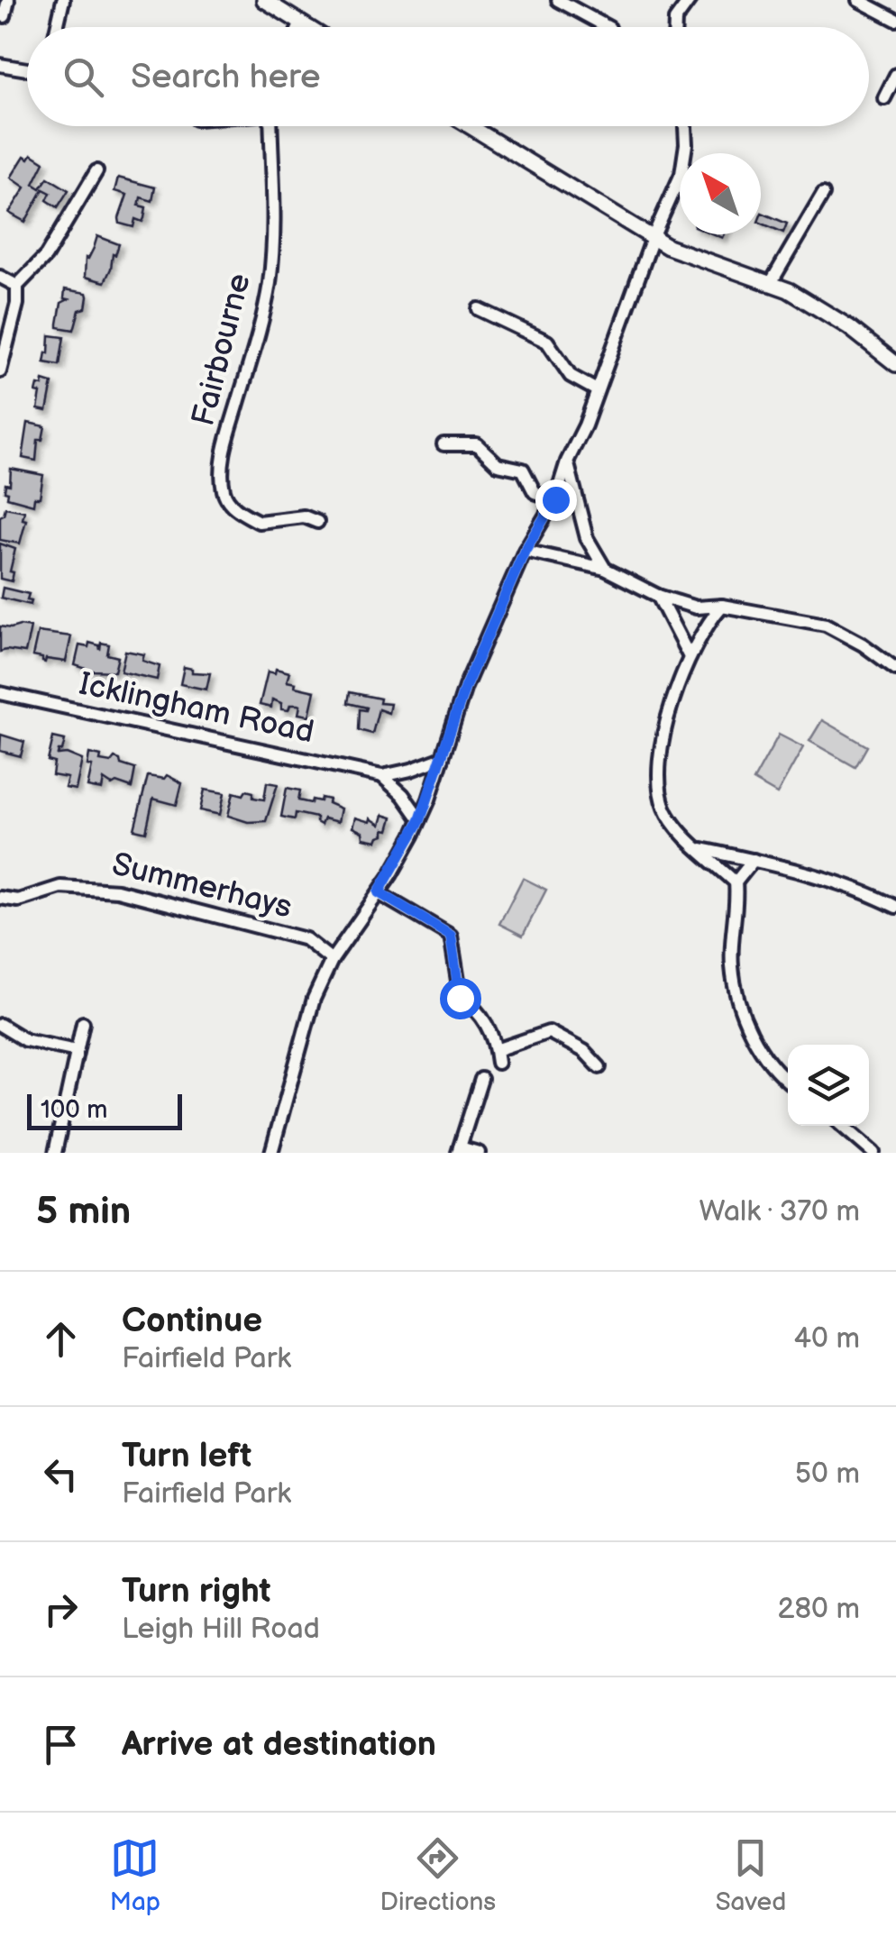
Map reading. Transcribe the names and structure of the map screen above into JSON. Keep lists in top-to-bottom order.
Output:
{
  "streets": {
    "street": ["Fairbourne", "Icklingham Road", "Summerhays"]
  },
  "scale_bar": "100 m",
  "north": "top left",
  "page": {
    "search": "Search here",
    "scale": "100 m",
    "heading": ["5 min", "Walk · 370 m"],
    "list": [
      ["Continue", "Fairfield Park", "40 m"],
      ["Turn left", "Fairfield Park", "50 m"],
      ["Turn right", "Leigh Hill Road", "280 m"],
      "Arrive at destination"
    ],
    "nav": ["Map", "Directions", "Saved"]
  }
}
